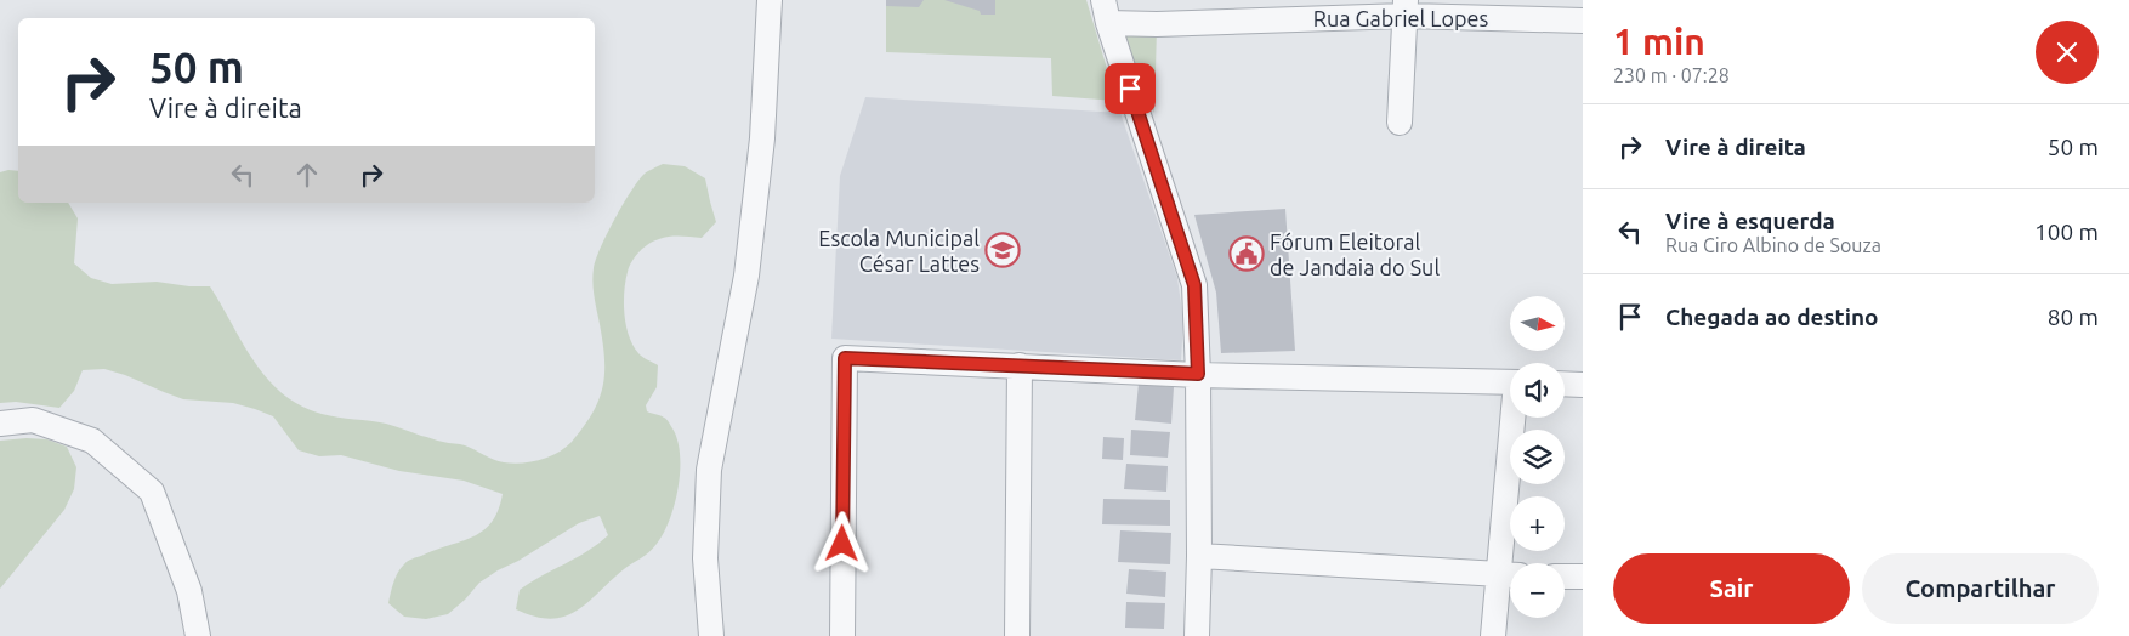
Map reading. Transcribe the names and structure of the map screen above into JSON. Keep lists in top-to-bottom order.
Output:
{
  "streets": {
    "street": ["Rua Gabriel Lopes"]
  },
  "places": {
    "school or university": ["Escola Municipal César Lattes"],
    "public building": ["Fórum Eleitoral de Jandaia do Sul"]
  },
  "north": "right",
  "page": {
    "heading": ["1 min", "230 m · 07:28"],
    "turn": ["50 m", "Vire à direita"],
    "list": [
      {
        "name": "Vire à direita",
        "value": "50 m"
      },
      {
        "name": "Vire à esquerda",
        "note": "Rua Ciro Albino de Souza",
        "value": "100 m"
      },
      {
        "name": "Chegada ao destino",
        "value": "80 m"
      }
    ],
    "map_buttons": ["+", "−"],
    "buttons": ["Sair", "Compartilhar"]
  }
}
